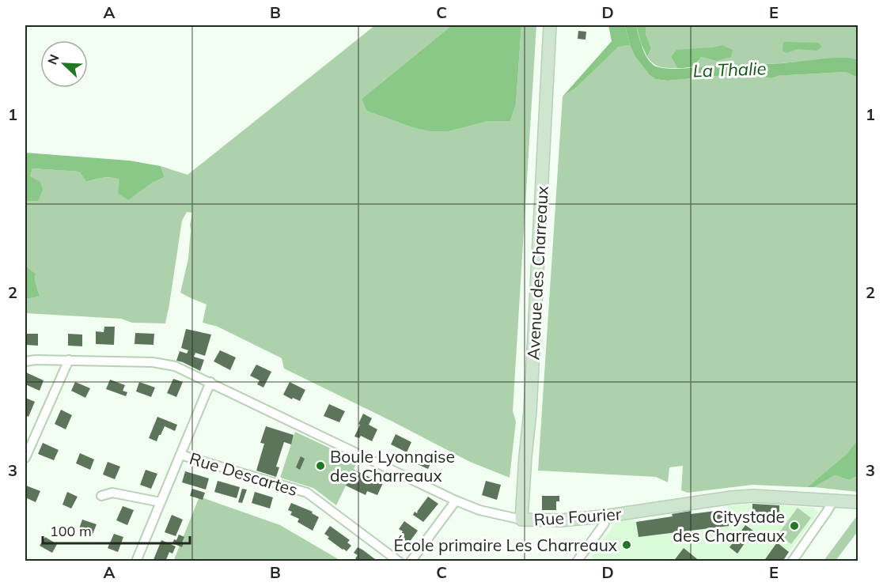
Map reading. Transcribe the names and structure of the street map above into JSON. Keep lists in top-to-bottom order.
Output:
{
  "streets": {
    "main road": ["Avenue des Charreaux", "Rue Fourier"],
    "street": ["Rue Descartes"]
  },
  "crossings": [
    ["Avenue des Charreaux", "Rue Fourier"]
  ],
  "water": ["La Thalie"],
  "places": ["Boule Lyonnaise des Charreaux", "Citystade des Charreaux", "École primaire Les Charreaux"],
  "scale_bar": "100 m",
  "north": "top left",
  "grid": {
    "columns": [
      "A",
      "B",
      "C",
      "D",
      "E"
    ],
    "rows": ["1", "2", "3"]
  }
}
